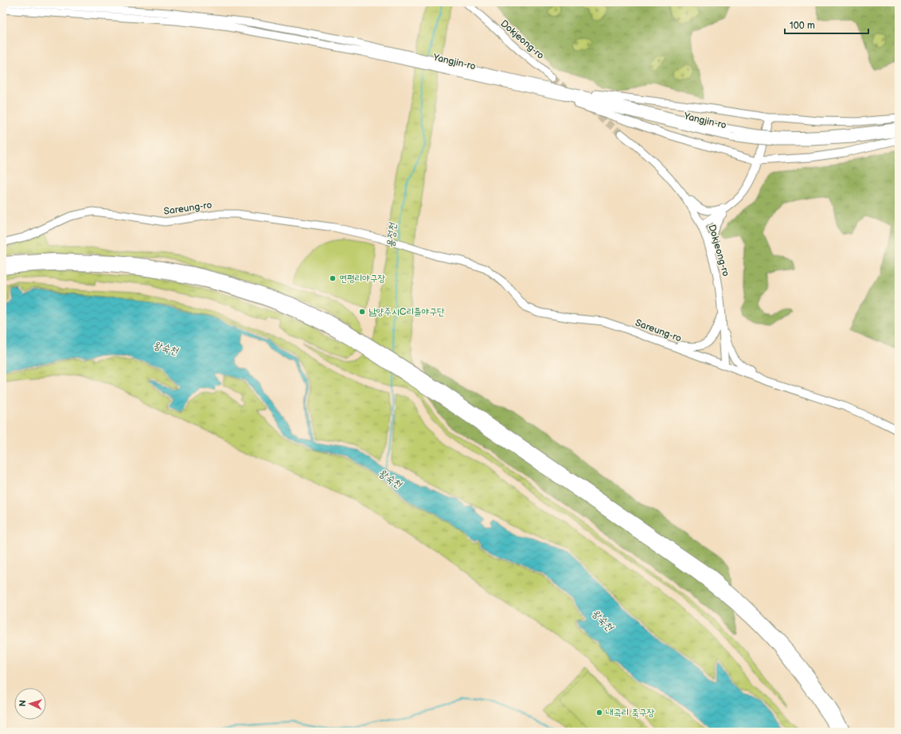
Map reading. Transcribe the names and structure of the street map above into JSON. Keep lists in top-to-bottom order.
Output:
{
  "streets": {
    "main road": ["Dokjeong-ro", "Yangjin-ro", "Sareung-ro"]
  },
  "crossings": [
    ["Dokjeong-ro", "Sareung-ro"]
  ],
  "water": ["용정천", "왕숙천"],
  "places": ["연평리야구장", "남양주시C리틀야구단", "내곡리 축구장"],
  "scale_bar": "100 m",
  "north": "left"
}
